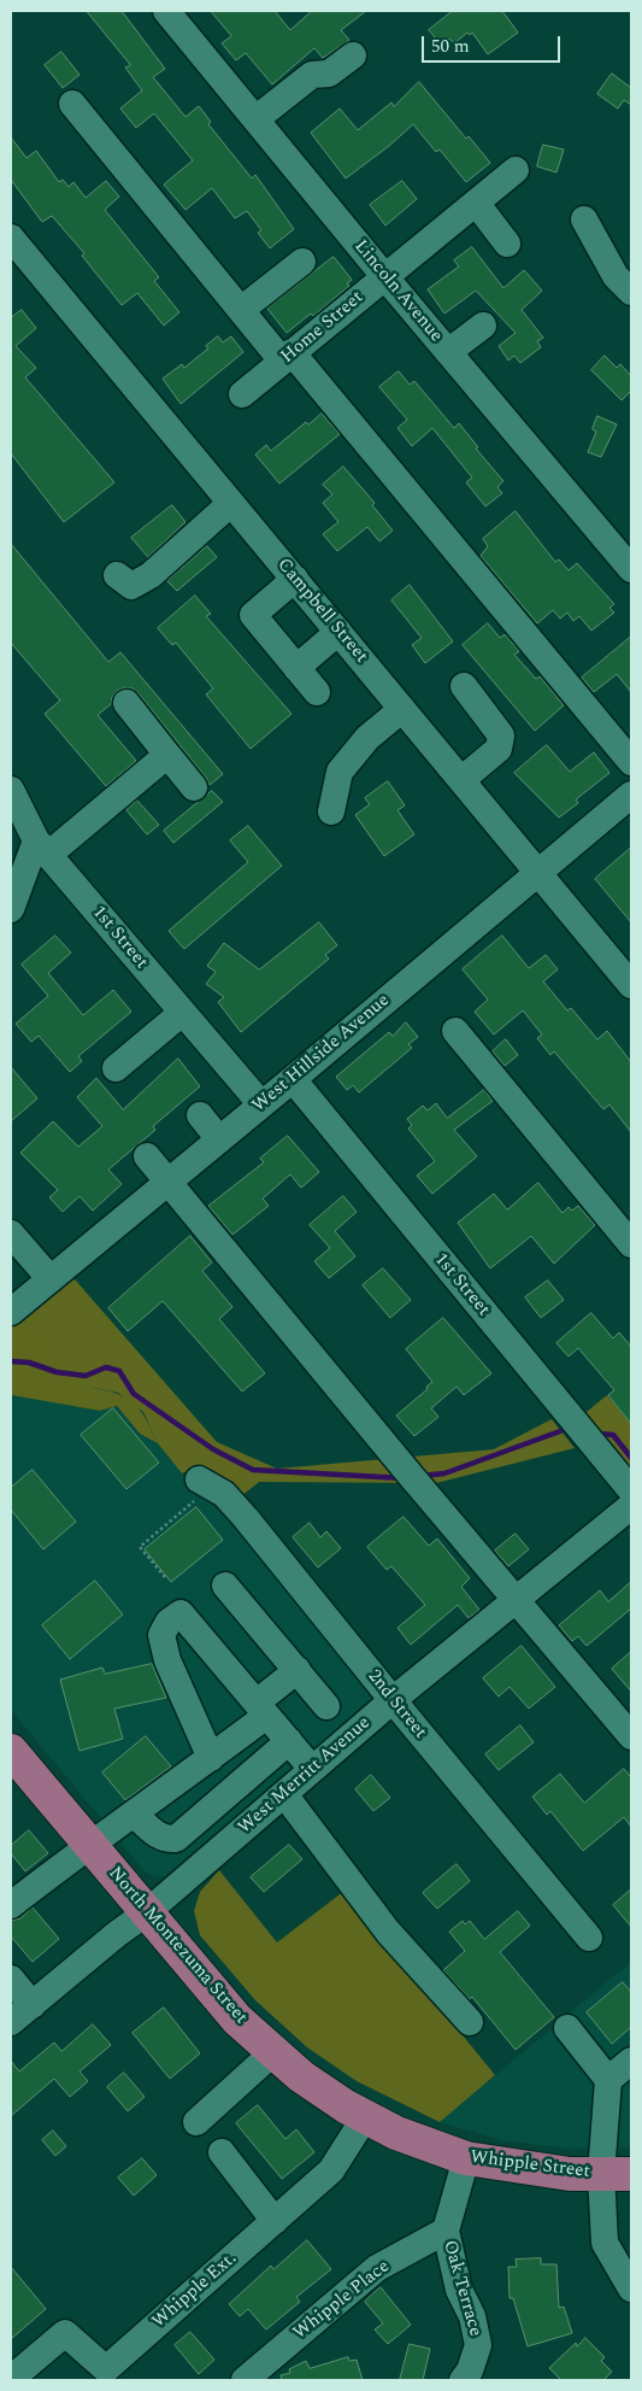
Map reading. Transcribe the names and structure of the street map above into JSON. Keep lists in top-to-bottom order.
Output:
{
  "streets": {
    "main road": ["North Montezuma Street", "Whipple Street"],
    "street": [
      "Lincoln Avenue",
      "Home Street",
      "Campbell Street",
      "1st Street",
      "West Hillside Avenue",
      "2nd Street",
      "West Merritt Avenue",
      "Oak Terrace",
      "Whipple Ext.",
      "Whipple Place"
    ]
  },
  "crossings": [
    ["Lincoln Avenue", "Home Street"],
    ["Campbell Street", "West Hillside Avenue"],
    ["1st Street", "West Hillside Avenue"],
    ["2nd Street", "West Merritt Avenue"],
    ["West Merritt Avenue", "North Montezuma Street"],
    ["North Montezuma Street", "Whipple Street"],
    ["North Montezuma Street", "Whipple Ext."],
    ["Whipple Street", "Oak Terrace"],
    ["Whipple Street", "Whipple Ext."],
    ["Oak Terrace", "Whipple Place"]
  ],
  "scale_bar": "50 m"
}
